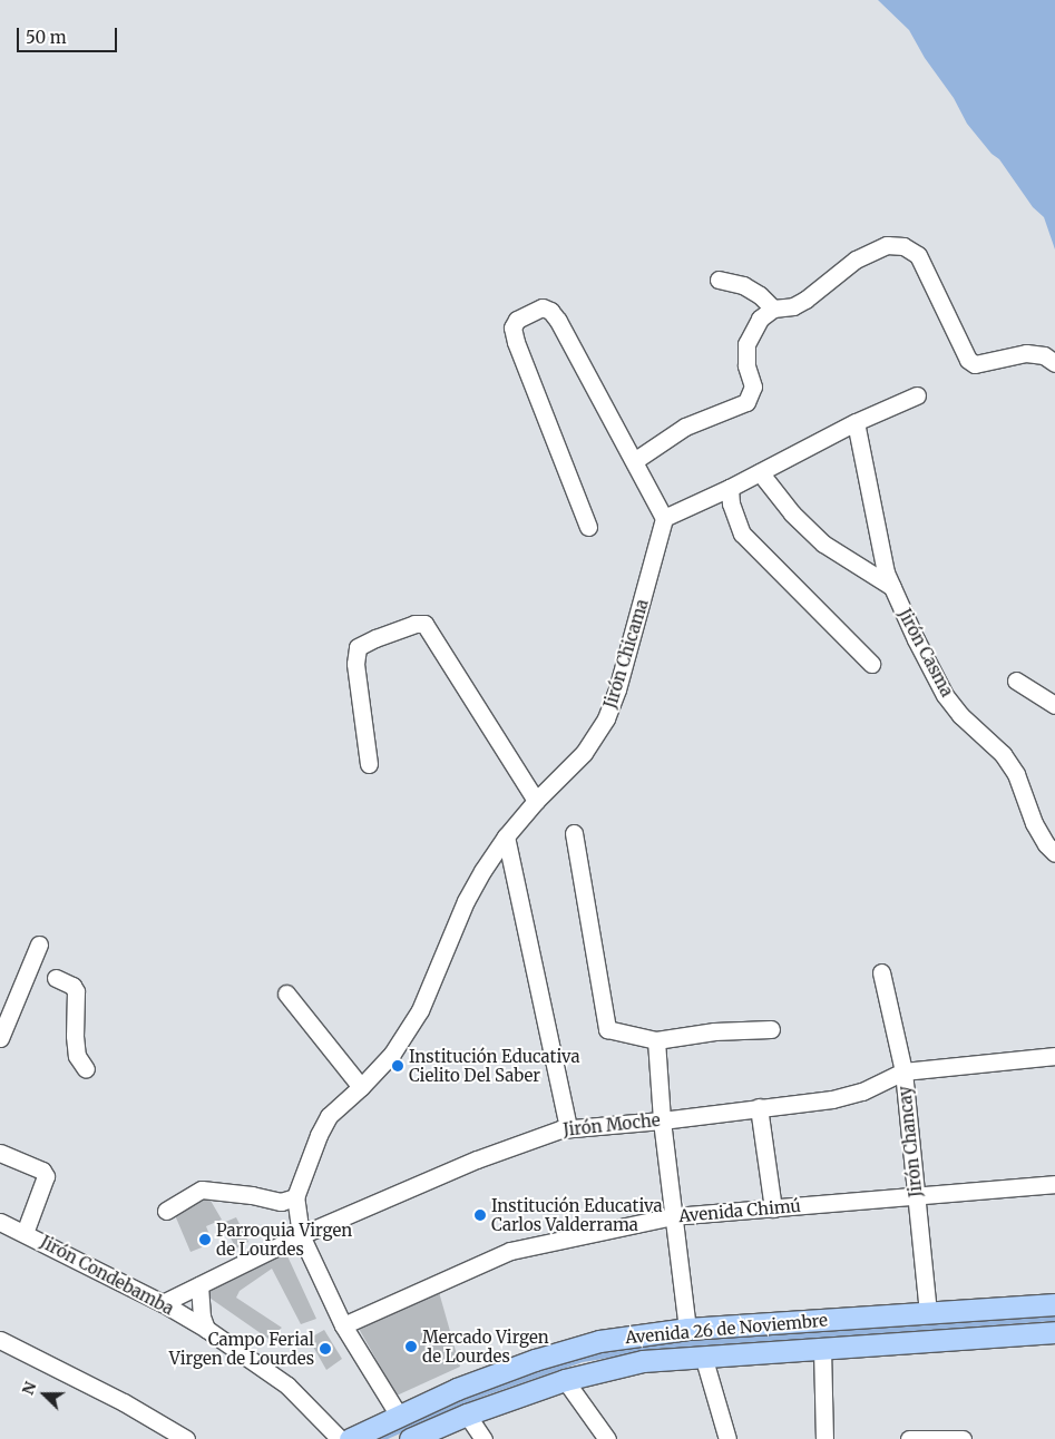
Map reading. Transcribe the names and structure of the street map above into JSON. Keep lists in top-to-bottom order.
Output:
{
  "streets": {
    "main road": ["Avenida 26 de Noviembre"],
    "street": [
      "Jirón Casma",
      "Jirón Chicama",
      "Jirón Moche",
      "Jirón Chancay",
      "Avenida Chimú",
      "Jirón Condebamba"
    ]
  },
  "crossings": [
    ["Jirón Moche", "Jirón Chancay"],
    ["Jirón Moche", "Jirón Condebamba"],
    ["Jirón Chancay", "Avenida Chimú"],
    ["Jirón Chancay", "Avenida 26 de Noviembre"]
  ],
  "places": [
    "Institución Educativa Cielito Del Saber",
    "Institución Educativa Carlos Valderrama",
    "Parroquia Virgen de Lourdes",
    "Mercado Virgen de Lourdes",
    "Campo Ferial Virgen de Lourdes"
  ],
  "scale_bar": "50 m",
  "north": "left"
}
